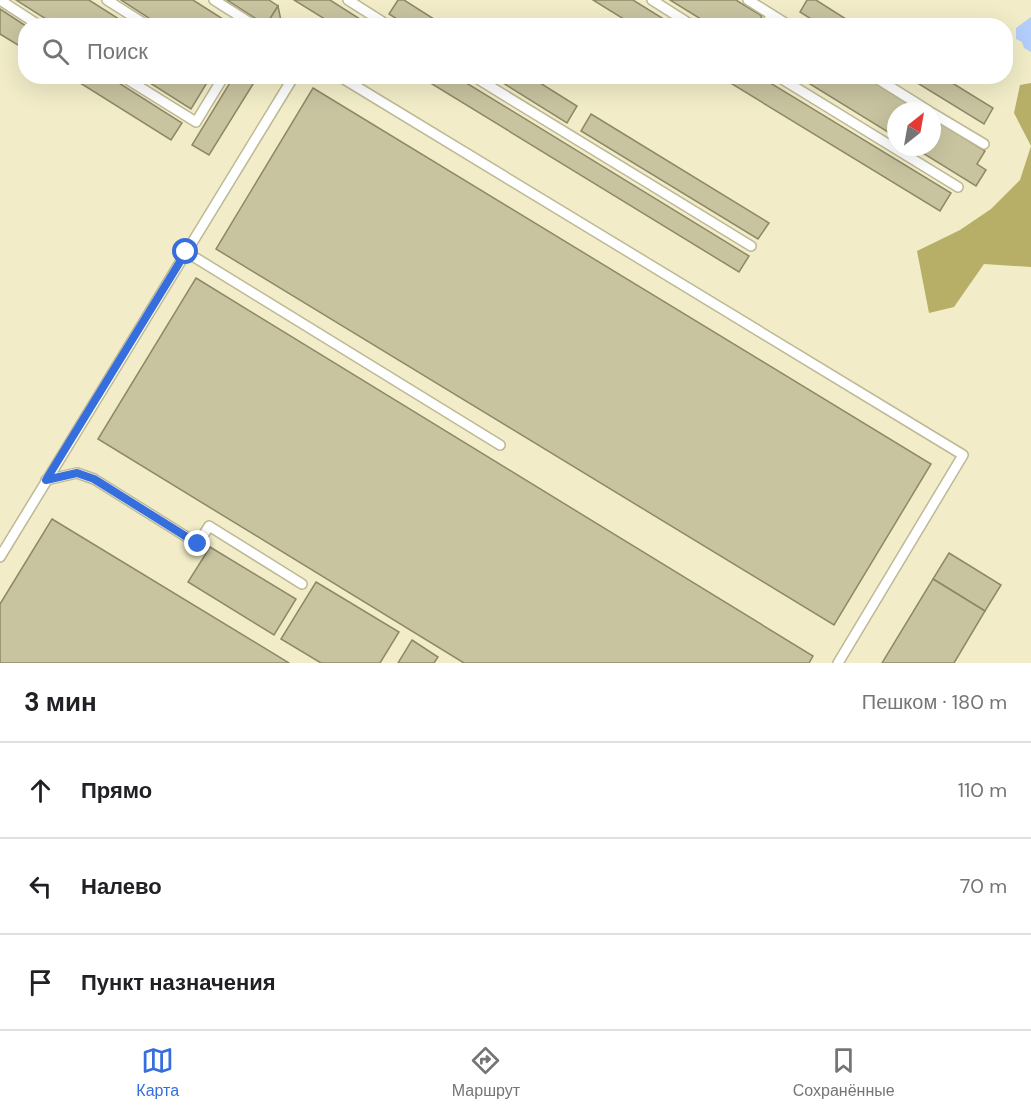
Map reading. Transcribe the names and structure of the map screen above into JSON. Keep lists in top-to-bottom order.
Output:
{
  "north": "top right",
  "page": {
    "search": "Поиск",
    "heading": ["3 мин", "Пешком · 180 m"],
    "list": [
      ["Прямо", "110 m"],
      ["Налево", "70 m"],
      "Пункт назначения"
    ],
    "nav": ["Карта", "Маршрут", "Сохранённые"]
  }
}
